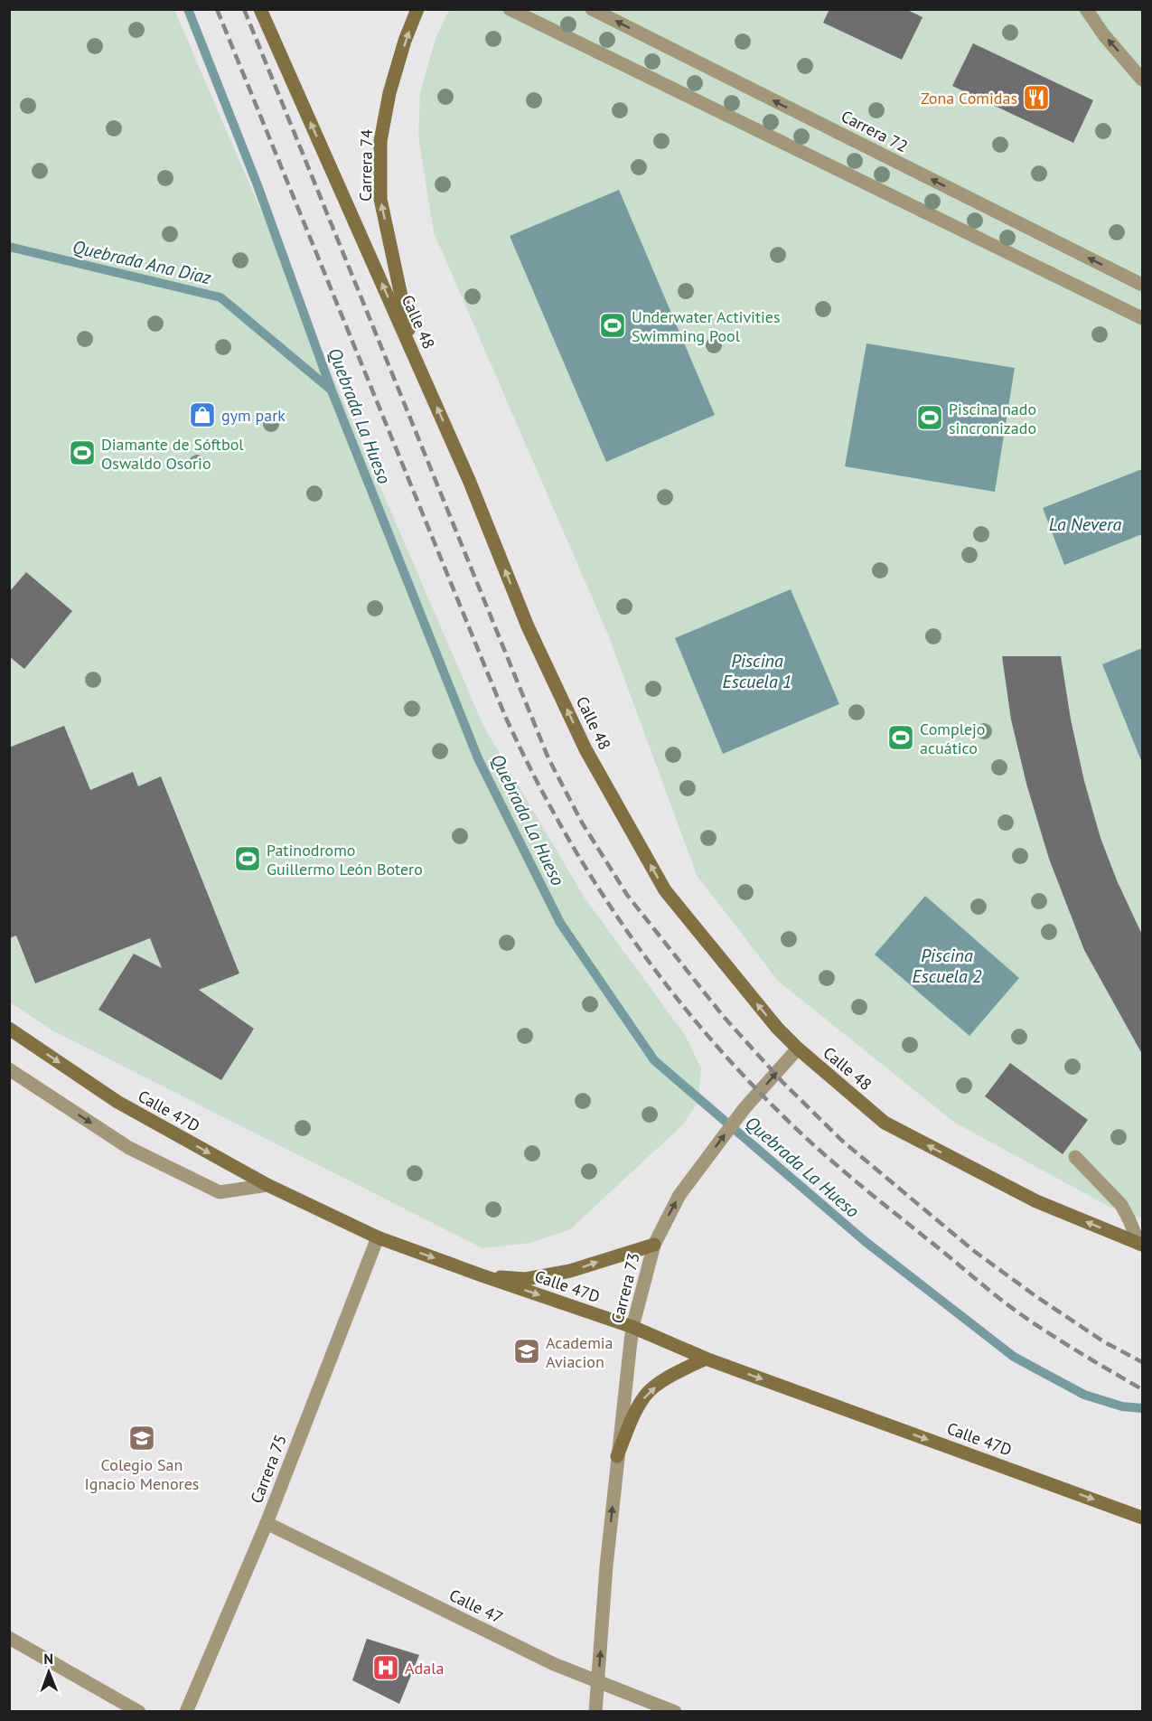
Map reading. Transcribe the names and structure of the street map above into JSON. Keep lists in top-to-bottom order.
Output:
{
  "streets": {
    "main road": ["Carrera 74", "Calle 48", "Calle 47D"],
    "street": [
      "Carrera 72",
      "Carrera 73",
      "Carrera 75",
      "Calle 47"
    ]
  },
  "crossings": [
    ["Carrera 74", "Calle 48"],
    ["Calle 48", "Carrera 73"],
    ["Calle 47D", "Carrera 73"],
    ["Calle 47D", "Carrera 75"],
    ["Carrera 73", "Calle 47"],
    ["Carrera 75", "Calle 47"]
  ],
  "one_way": [
    "Carrera 74",
    "Calle 48",
    "Calle 47D",
    "Carrera 73"
  ],
  "water": [
    "Quebrada Ana Diaz",
    "Quebrada La Hueso",
    "La Nevera",
    "Piscina Escuela 1",
    "Piscina Escuela 2"
  ],
  "places": {
    "restaurant": ["Zona Comidas"],
    "sports": [
      "Underwater Activities Swimming Pool",
      "Piscina nado sincronizado",
      "Diamante de Sóftbol Oswaldo Osorio",
      "Complejo acuático",
      "Patinodromo Guillermo León Botero"
    ],
    "shop": ["gym park"],
    "school or university": ["Academia Aviacion", "Colegio San Ignacio Menores"],
    "hospital": ["Adala"]
  },
  "north": "top"
}
